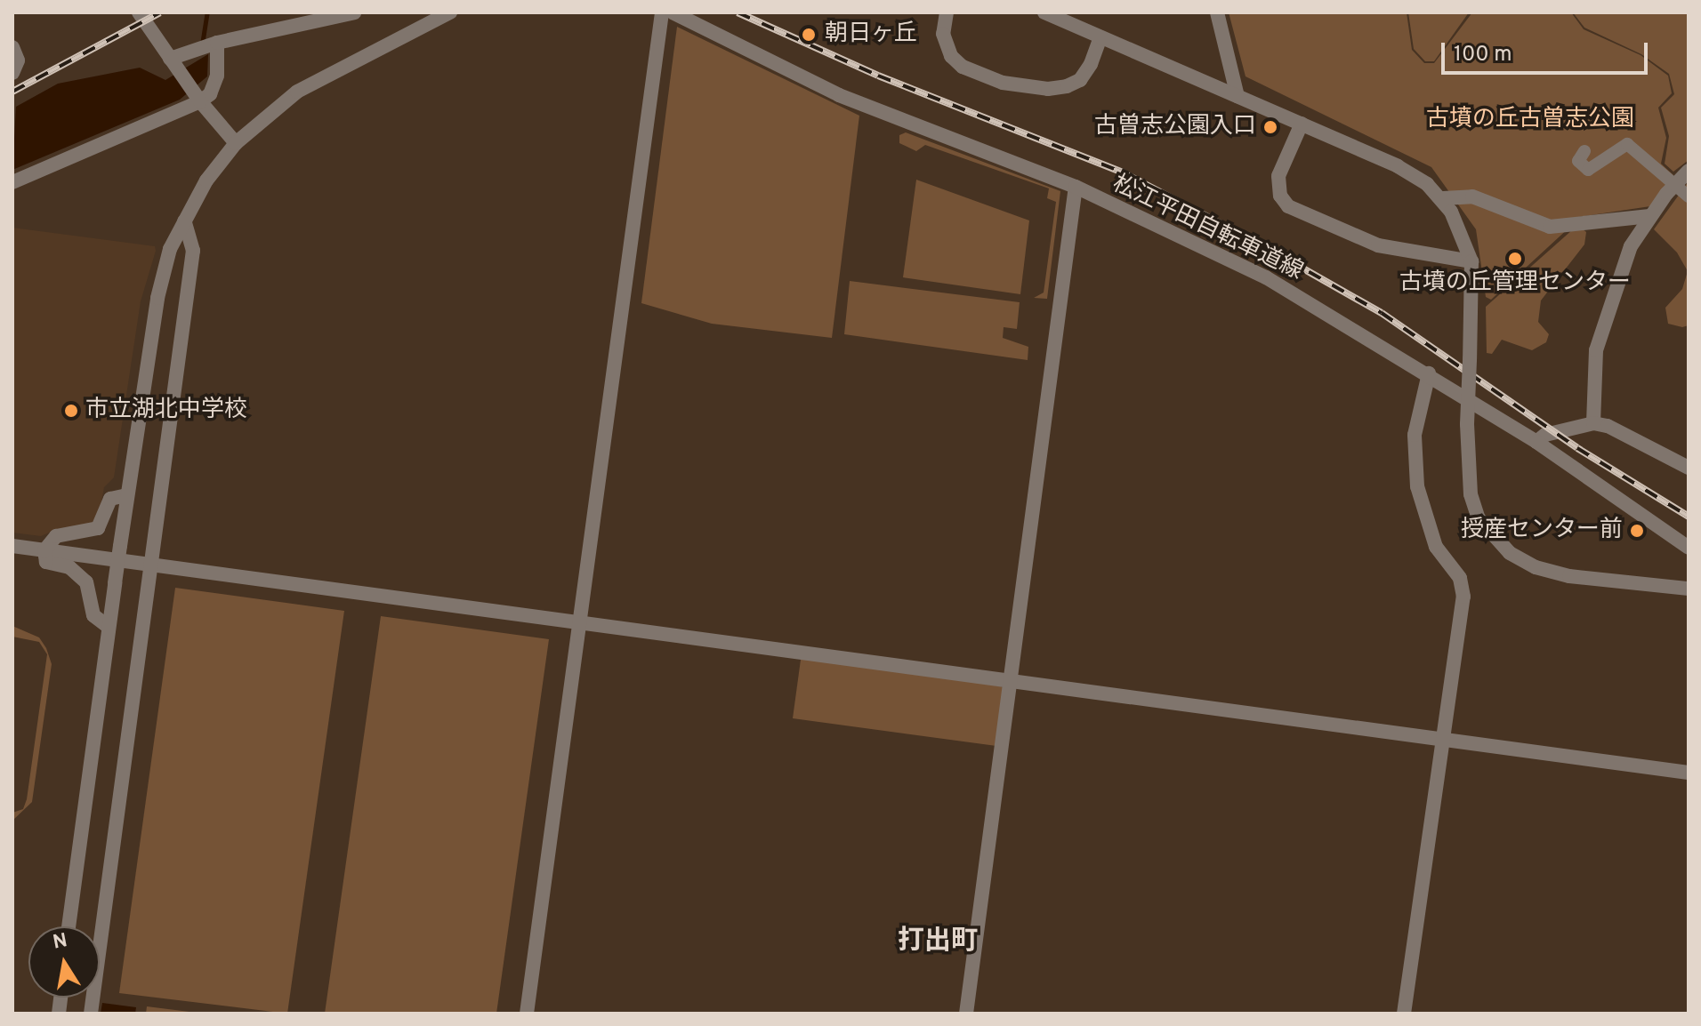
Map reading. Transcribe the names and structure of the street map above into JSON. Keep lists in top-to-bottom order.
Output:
{
  "streets": {
    "street": ["松江平田自転車道線"]
  },
  "districts": ["打出町"],
  "parks": ["古墳の丘古曽志公園"],
  "places": [
    "朝日ヶ丘",
    "古曽志公園入口",
    "古墳の丘管理センター",
    "市立湖北中学校",
    "授産センター前"
  ],
  "scale_bar": "100 m",
  "north": "top"
}
